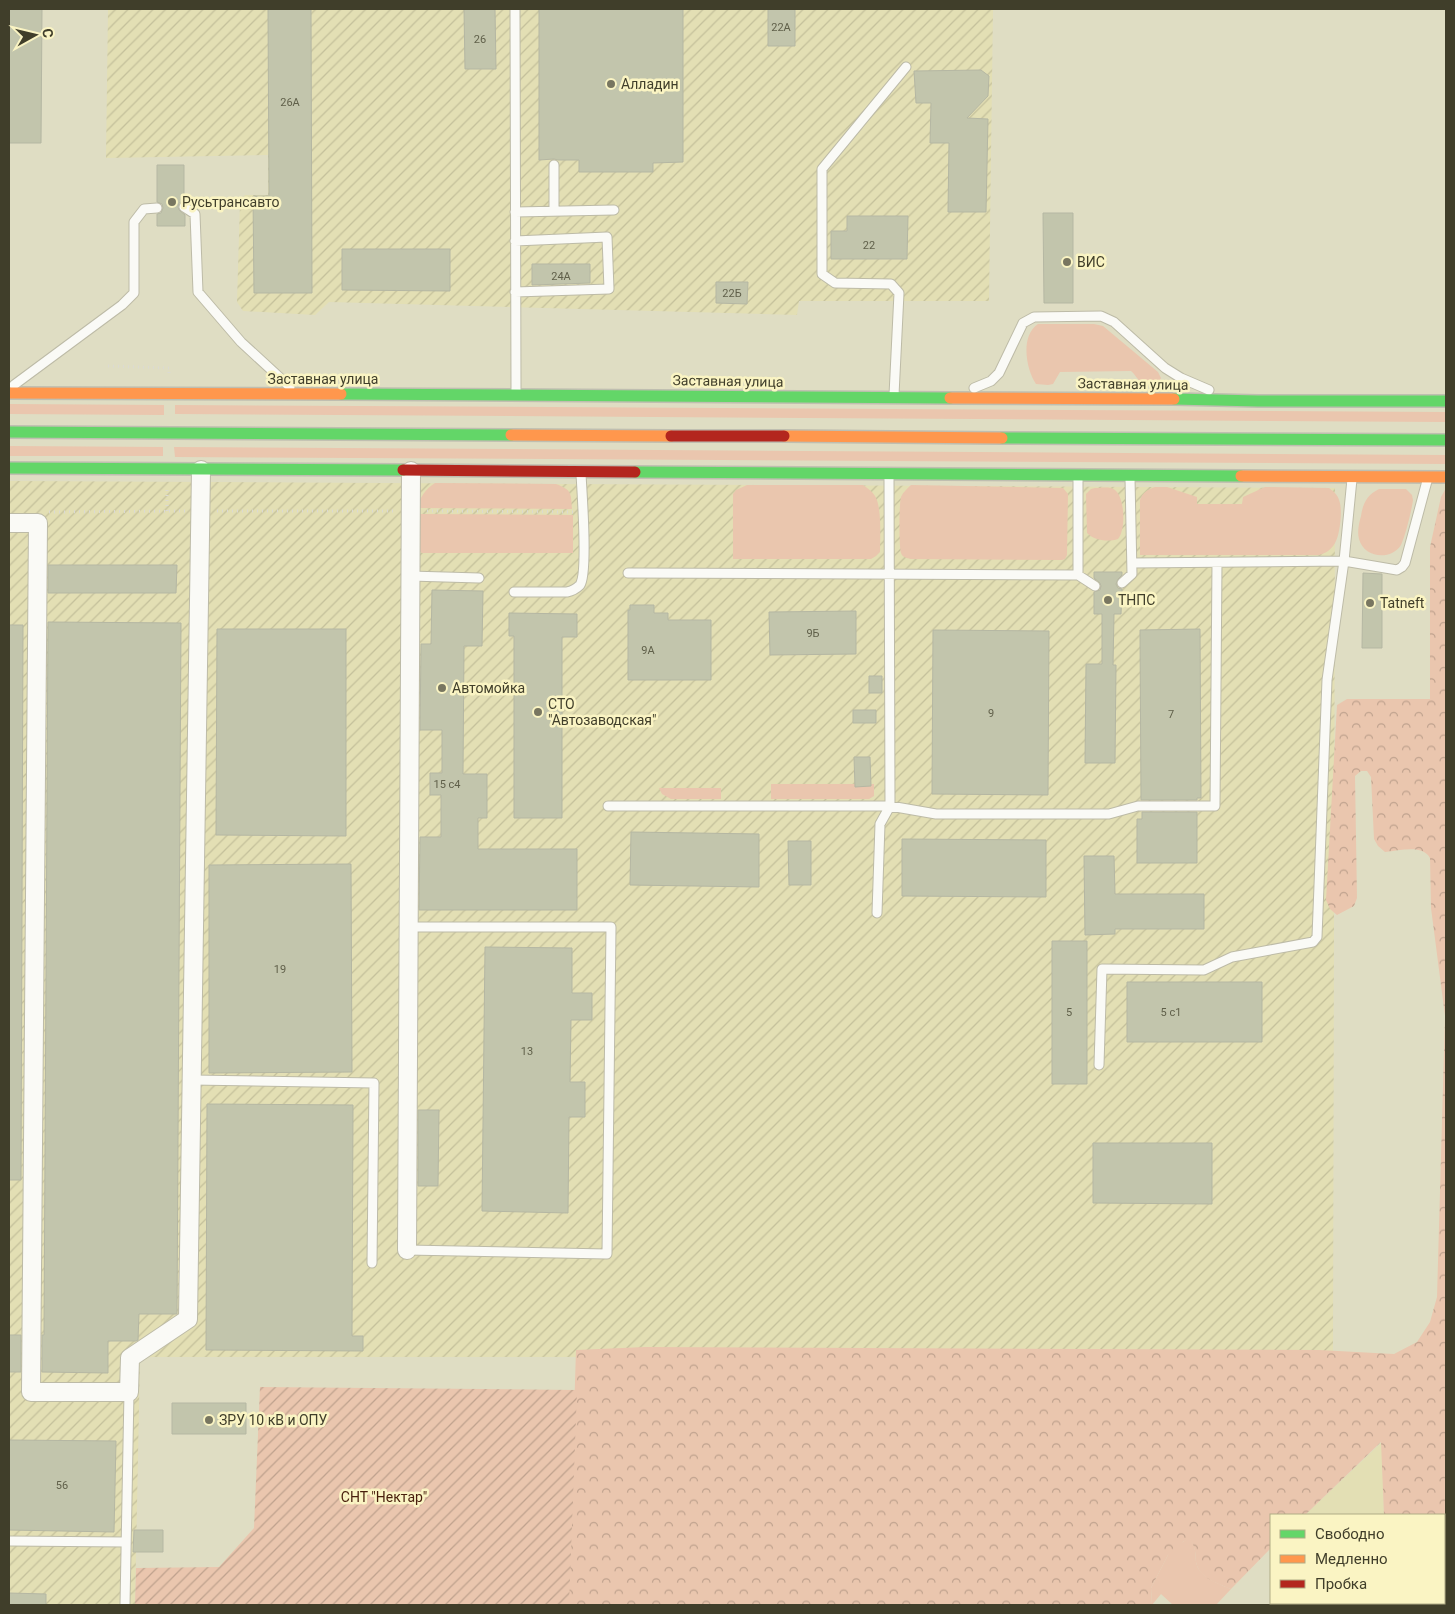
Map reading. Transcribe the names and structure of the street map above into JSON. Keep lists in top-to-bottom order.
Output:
{
  "streets": {
    "main road": ["Заставная улица"]
  },
  "parks": ["СНТ \"Нектар\""],
  "places": [
    "Алладин",
    "Русьтрансавто",
    "ВИС",
    "ТНПС",
    "Tatneft",
    "Автомойка",
    "СТО \"Автозаводская\"",
    "ЗРУ 10 кВ и ОПУ"
  ],
  "house_numbers": [
    "22А",
    "26",
    "26А",
    "22",
    "24А",
    "22Б",
    "9Б",
    "9А",
    "9",
    "7",
    "15 с4",
    "19",
    "5",
    "5 с1",
    "13",
    "56"
  ],
  "legend": ["Свободно", "Медленно", "Пробка"],
  "north": "right"
}
